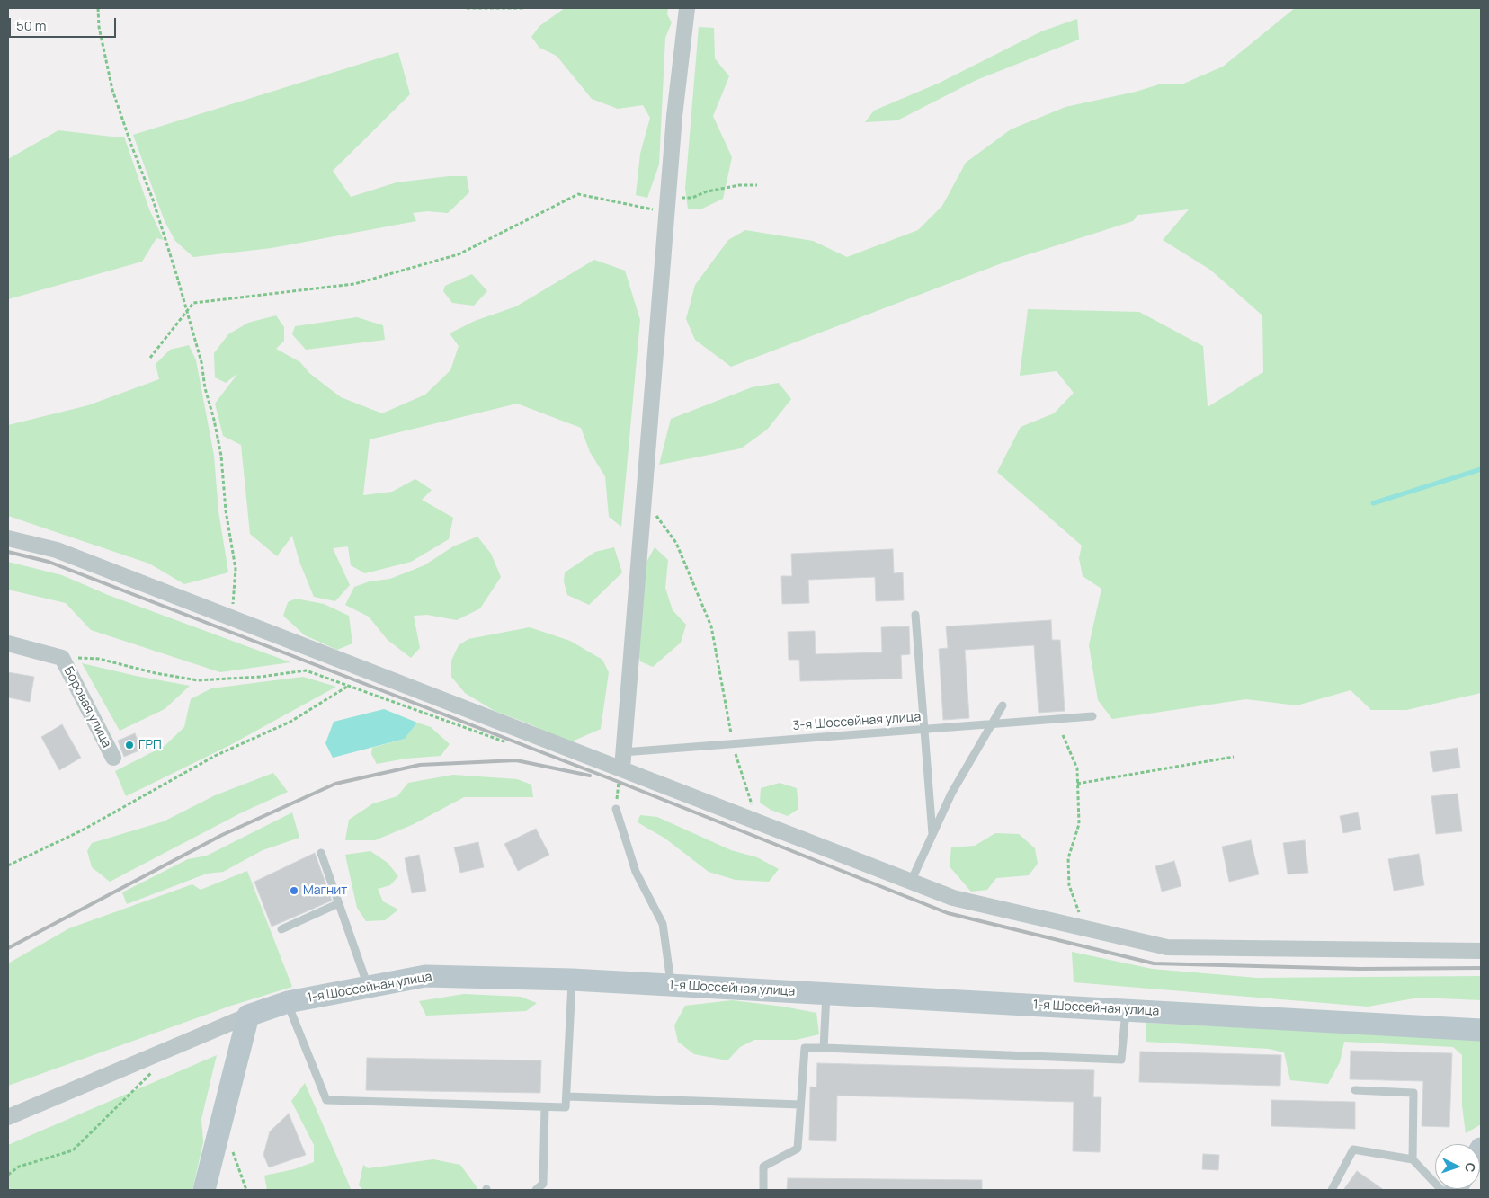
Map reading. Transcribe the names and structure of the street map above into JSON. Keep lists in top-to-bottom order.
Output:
{
  "streets": {
    "street": ["Боровая улица", "1-я Шоссейная улица"],
    "lane": ["3-я Шоссейная улица"]
  },
  "places": ["ГРП", "Магнит"],
  "scale_bar": "50 m",
  "north": "right"
}
